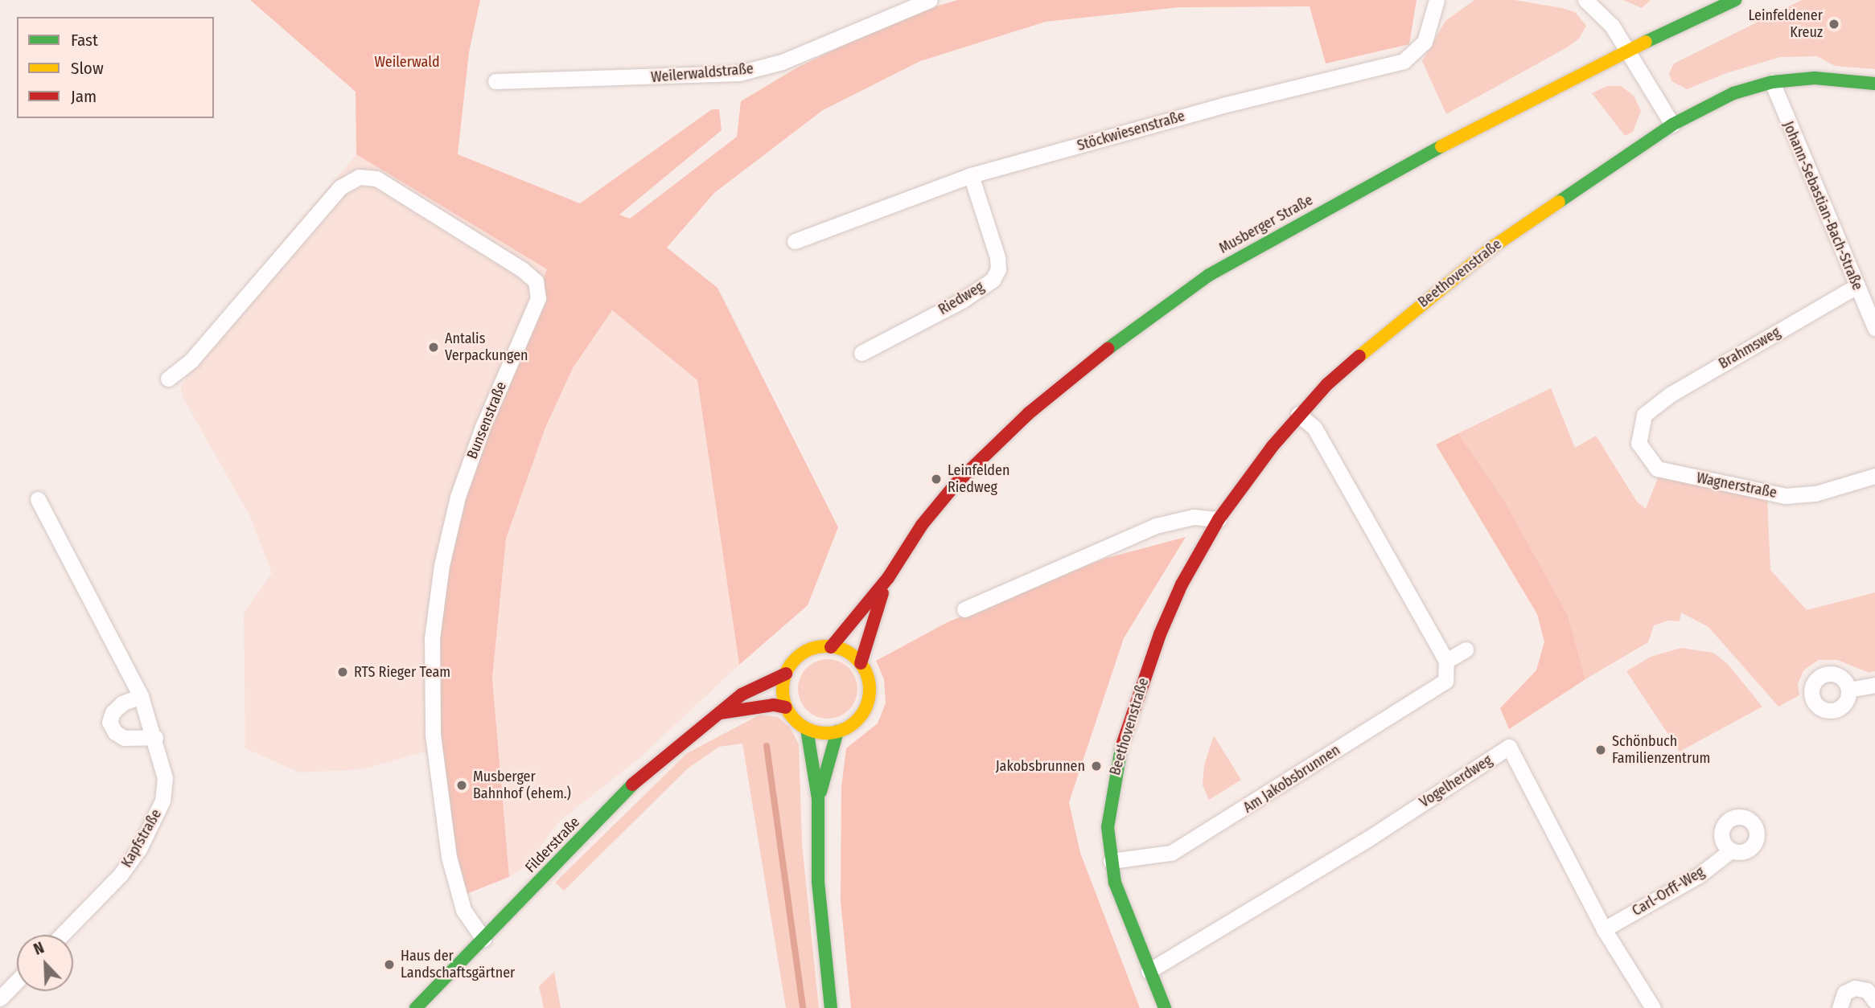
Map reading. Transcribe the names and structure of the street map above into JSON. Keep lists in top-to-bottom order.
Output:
{
  "streets": {
    "main road": ["Musberger Straße", "Beethovenstraße", "Filderstraße"],
    "street": [
      "Weilerwaldstraße",
      "Stöckwiesenstraße",
      "Johann-Sebastian-Bach-Straße",
      "Riedweg",
      "Brahmsweg",
      "Bunsenstraße",
      "Wagnerstraße",
      "Am Jakobsbrunnen",
      "Vogelherdweg",
      "Kapfstraße",
      "Carl-Orff-Weg"
    ]
  },
  "crossings": [
    ["Stöckwiesenstraße", "Riedweg"],
    ["Johann-Sebastian-Bach-Straße", "Beethovenstraße"],
    ["Johann-Sebastian-Bach-Straße", "Brahmsweg"],
    ["Musberger Straße", "Filderstraße"],
    ["Beethovenstraße", "Am Jakobsbrunnen"],
    ["Beethovenstraße", "Vogelherdweg"],
    ["Brahmsweg", "Wagnerstraße"],
    ["Bunsenstraße", "Filderstraße"],
    ["Vogelherdweg", "Carl-Orff-Weg"]
  ],
  "parks": ["Weilerwald"],
  "places": [
    "Leinfeldener Kreuz",
    "Antalis Verpackungen",
    "Leinfelden Riedweg",
    "RTS Rieger Team",
    "Schönbuch Familienzentrum",
    "Jakobsbrunnen",
    "Musberger Bahnhof (ehem.)",
    "Haus der Landschaftsgärtner"
  ],
  "legend": ["Fast", "Slow", "Jam"],
  "north": "top left"
}
